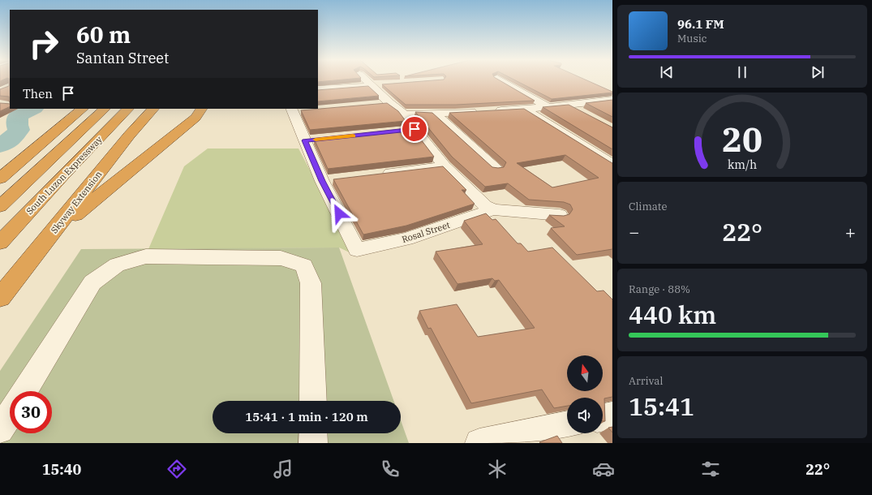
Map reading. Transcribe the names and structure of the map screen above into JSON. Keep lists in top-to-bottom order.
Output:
{
  "streets": {
    "highway": ["South Luzon Expressway", "Skyway Extension"],
    "street": ["Rosal Street"]
  },
  "north": "top",
  "page": {
    "turn": ["60 m", "Santan Street"],
    "song": ["96.1 FM", "Music"],
    "then": "Then",
    "tile": [
      "Climate",
      ["Range · 88%", "440 km"],
      ["Arrival", "15:41"]
    ],
    "heat": ["−", "22°", "+"],
    "limit": "30",
    "trip": "15:41 · 1 min · 120 m",
    "tabs": ["15:40", "22°"],
    "gauge": ["20", "km/h"]
  }
}
